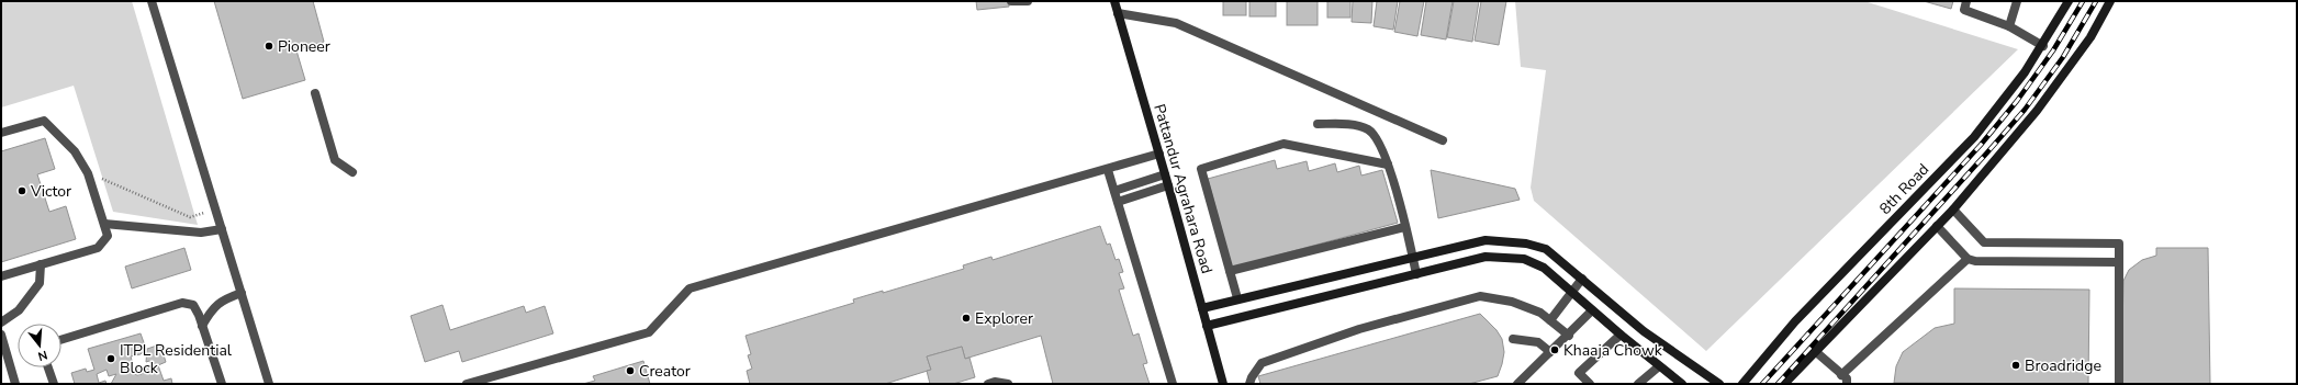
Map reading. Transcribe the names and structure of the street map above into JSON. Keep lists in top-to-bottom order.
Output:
{
  "streets": {
    "street": ["Pattandur Agrahara Road", "8th Road"]
  },
  "places": [
    "Pioneer",
    "Victor",
    "Explorer",
    "Khaaja Chowk",
    "ITPL Residential Block",
    "Broadridge",
    "Creator"
  ],
  "north": "bottom"
}
